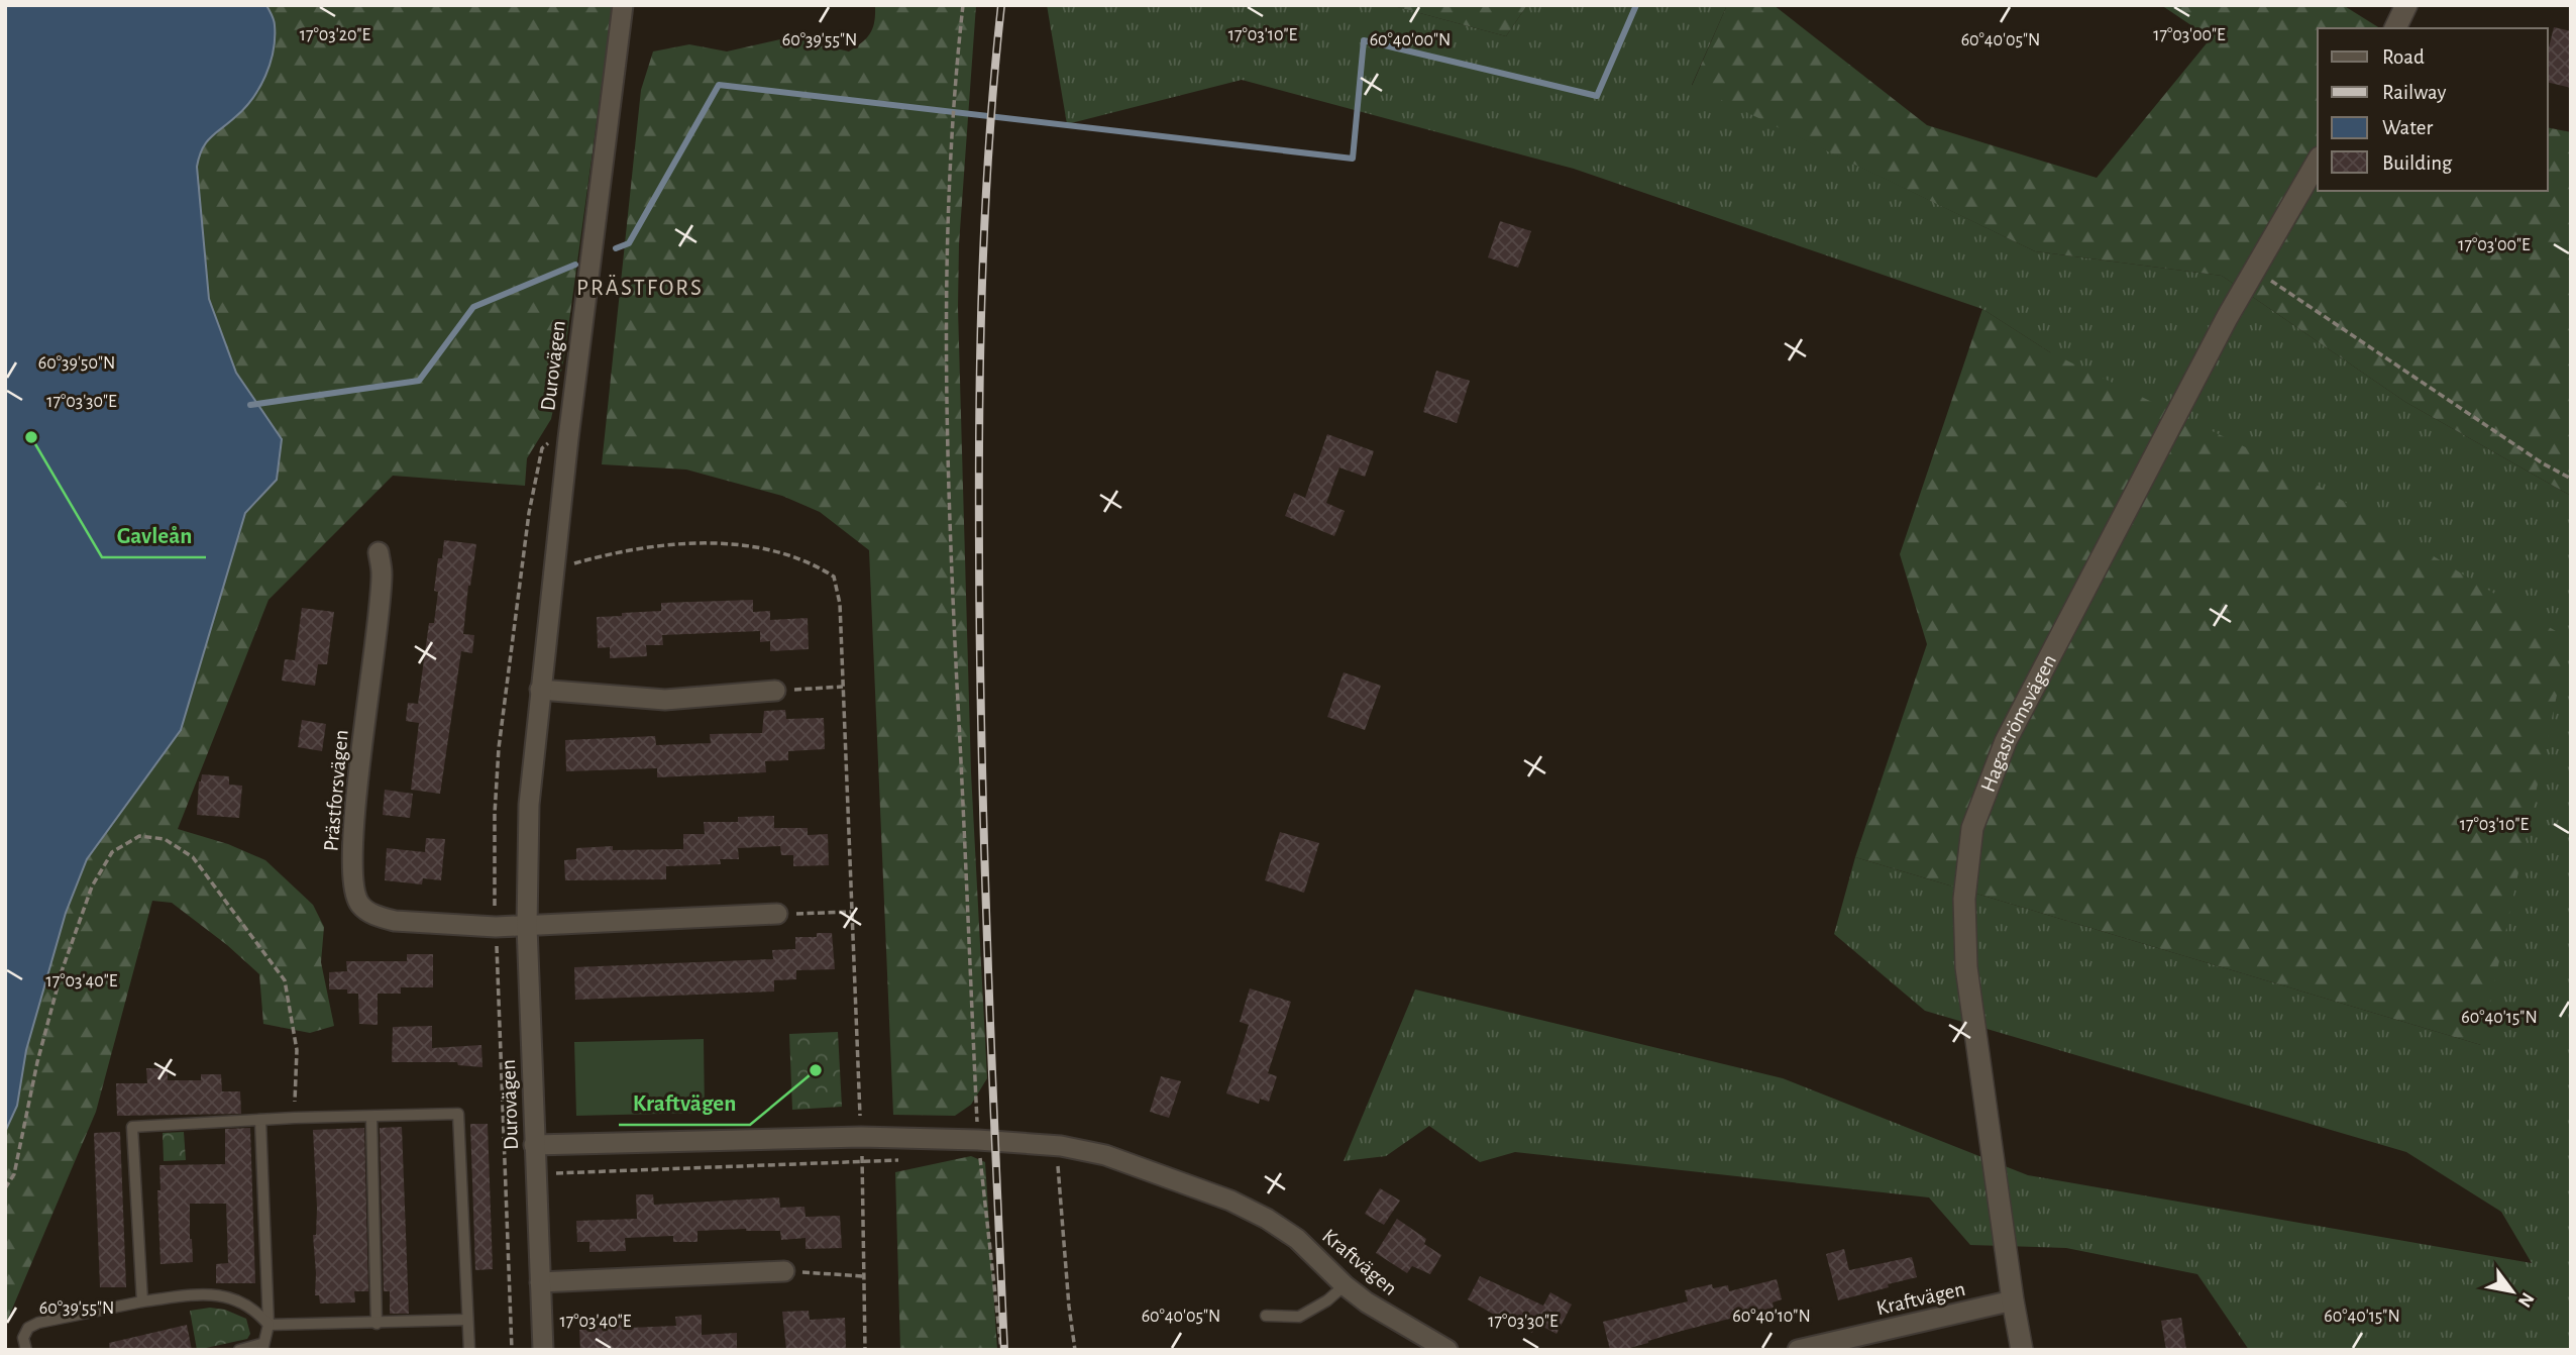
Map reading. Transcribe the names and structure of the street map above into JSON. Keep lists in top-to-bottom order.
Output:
{
  "streets": {
    "street": [
      "Durovägen",
      "Hagaströmsvägen",
      "Prästforsvägen",
      "Kraftvägen"
    ]
  },
  "crossings": [
    ["Durovägen", "Prästforsvägen"],
    ["Durovägen", "Kraftvägen"],
    ["Hagaströmsvägen", "Kraftvägen"]
  ],
  "districts": ["PRÄSTFORS"],
  "places": ["Gavleån", "Kraftvägen"],
  "legend": [
    "Road",
    "Railway",
    "Water",
    "Building"
  ],
  "north": "bottom right",
  "coordinates": [
    "17°03'20\"E",
    "17°03'10\"E",
    "17°03'00\"E",
    "60°39'55\"N",
    "60°40'00\"N",
    "60°40'05\"N",
    "60°39'50\"N",
    "17°03'30\"E",
    "17°03'40\"E",
    "60°40'15\"N",
    "60°40'10\"N"
  ]
}
